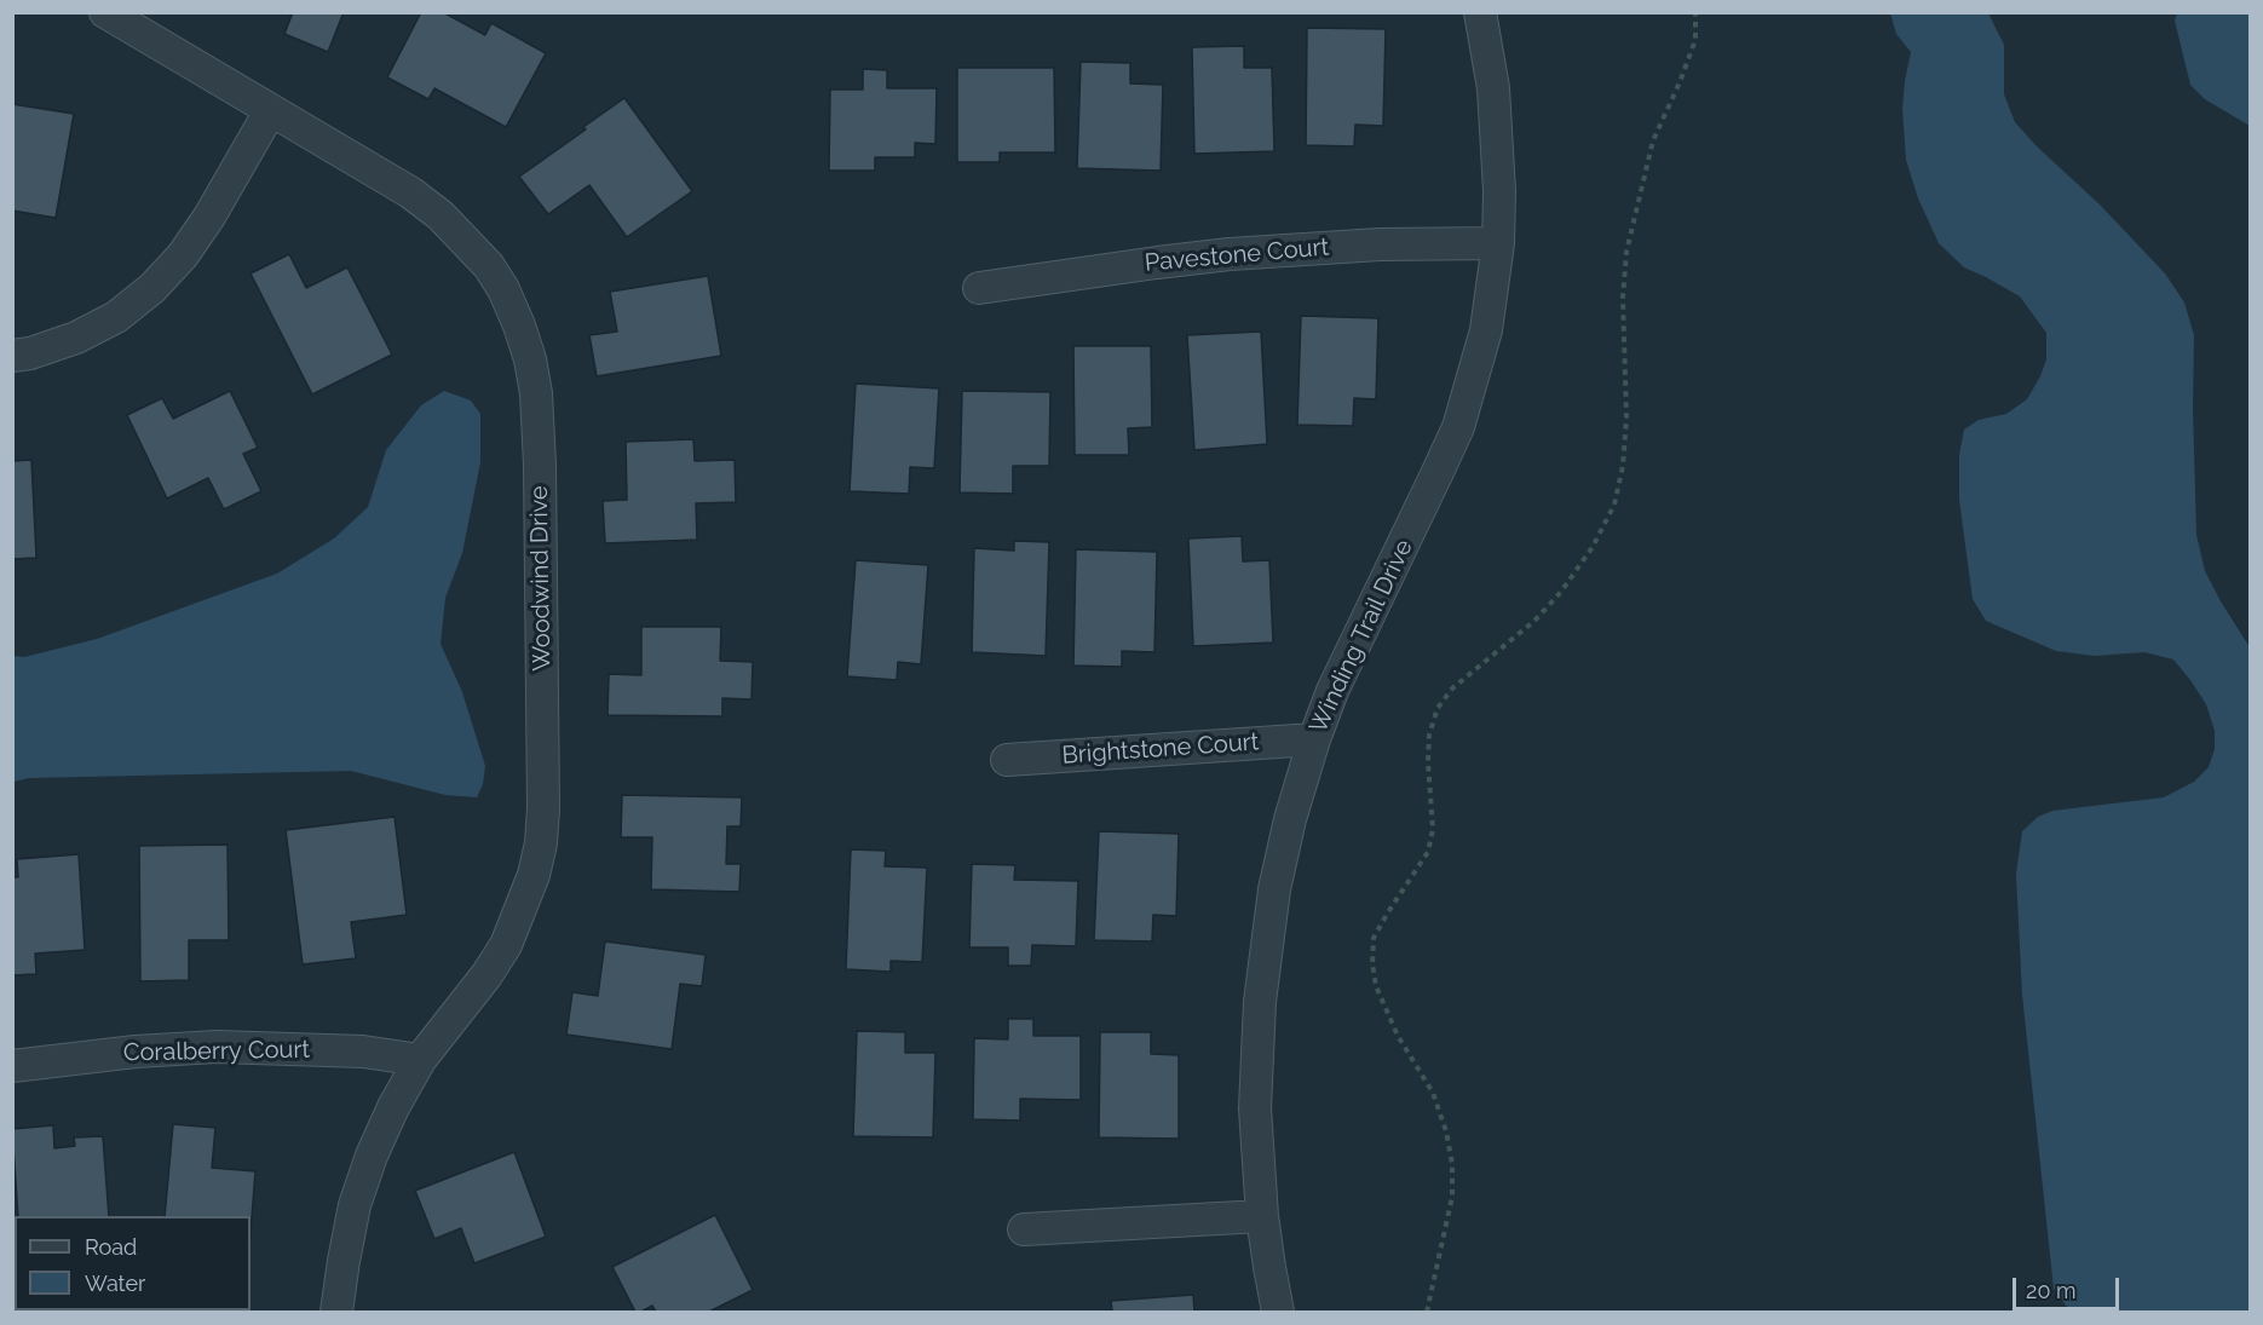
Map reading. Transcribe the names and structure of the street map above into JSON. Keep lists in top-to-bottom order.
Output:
{
  "streets": {
    "street": [
      "Pavestone Court",
      "Woodwind Drive",
      "Winding Trail Drive",
      "Brightstone Court",
      "Coralberry Court"
    ]
  },
  "crossings": [
    ["Pavestone Court", "Winding Trail Drive"],
    ["Woodwind Drive", "Coralberry Court"],
    ["Winding Trail Drive", "Brightstone Court"]
  ],
  "legend": ["Road", "Water"],
  "scale_bar": "20 m"
}
